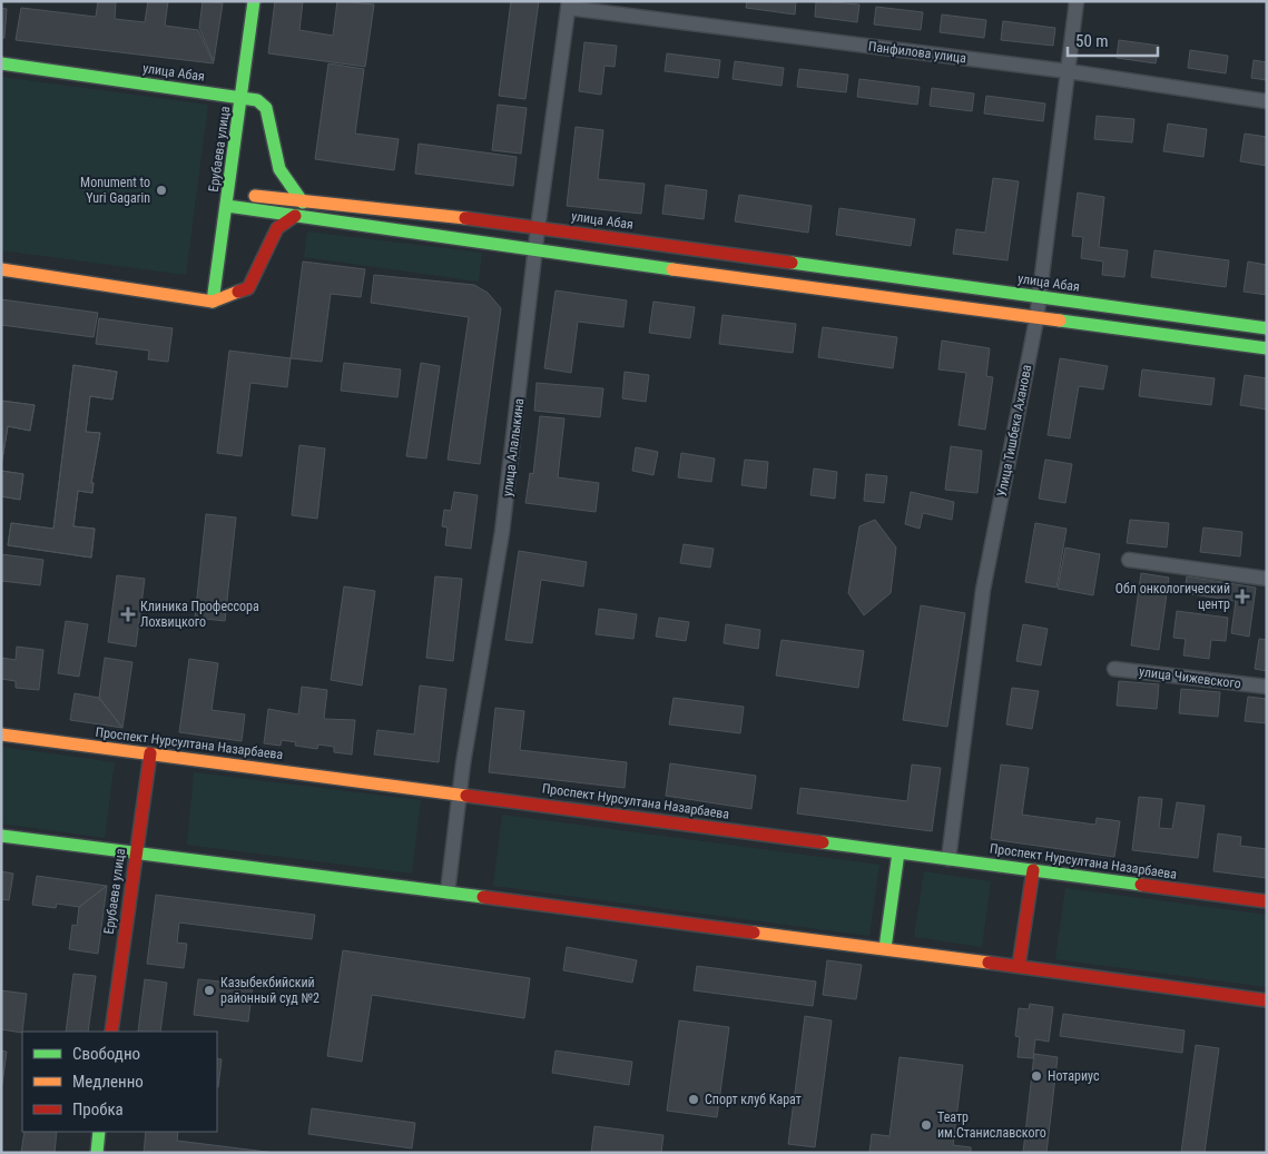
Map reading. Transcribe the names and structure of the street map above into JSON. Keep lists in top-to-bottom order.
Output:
{
  "streets": {
    "main road": ["улица Абая", "Ерубаева улица", "Проспект Нурсултана Назарбаева"],
    "street": [
      "Панфилова улица",
      "Улица Тишбека Аханова",
      "улица Алалыкина",
      "улица Чижевского"
    ]
  },
  "crossings": [
    ["Панфилова улица", "Улица Тишбека Аханова"],
    ["Панфилова улица", "улица Алалыкина"],
    ["улица Абая", "Ерубаева улица"],
    ["улица Абая", "Улица Тишбека Аханова"],
    ["улица Абая", "улица Алалыкина"],
    ["Ерубаева улица", "Проспект Нурсултана Назарбаева"],
    ["Улица Тишбека Аханова", "Проспект Нурсултана Назарбаева"],
    ["улица Алалыкина", "Проспект Нурсултана Назарбаева"]
  ],
  "places": {
    "other": [
      "Monument to Yuri Gagarin",
      "Казыбекбийский районный суд №2",
      "Нотариус",
      "Спорт клуб Карат",
      "Театр им.Станиславского"
    ],
    "health": ["Обл онкологический центр", "Клиника Профессора Лохвицкого"]
  },
  "legend": ["Свободно", "Медленно", "Пробка"],
  "scale_bar": "50 m"
}
